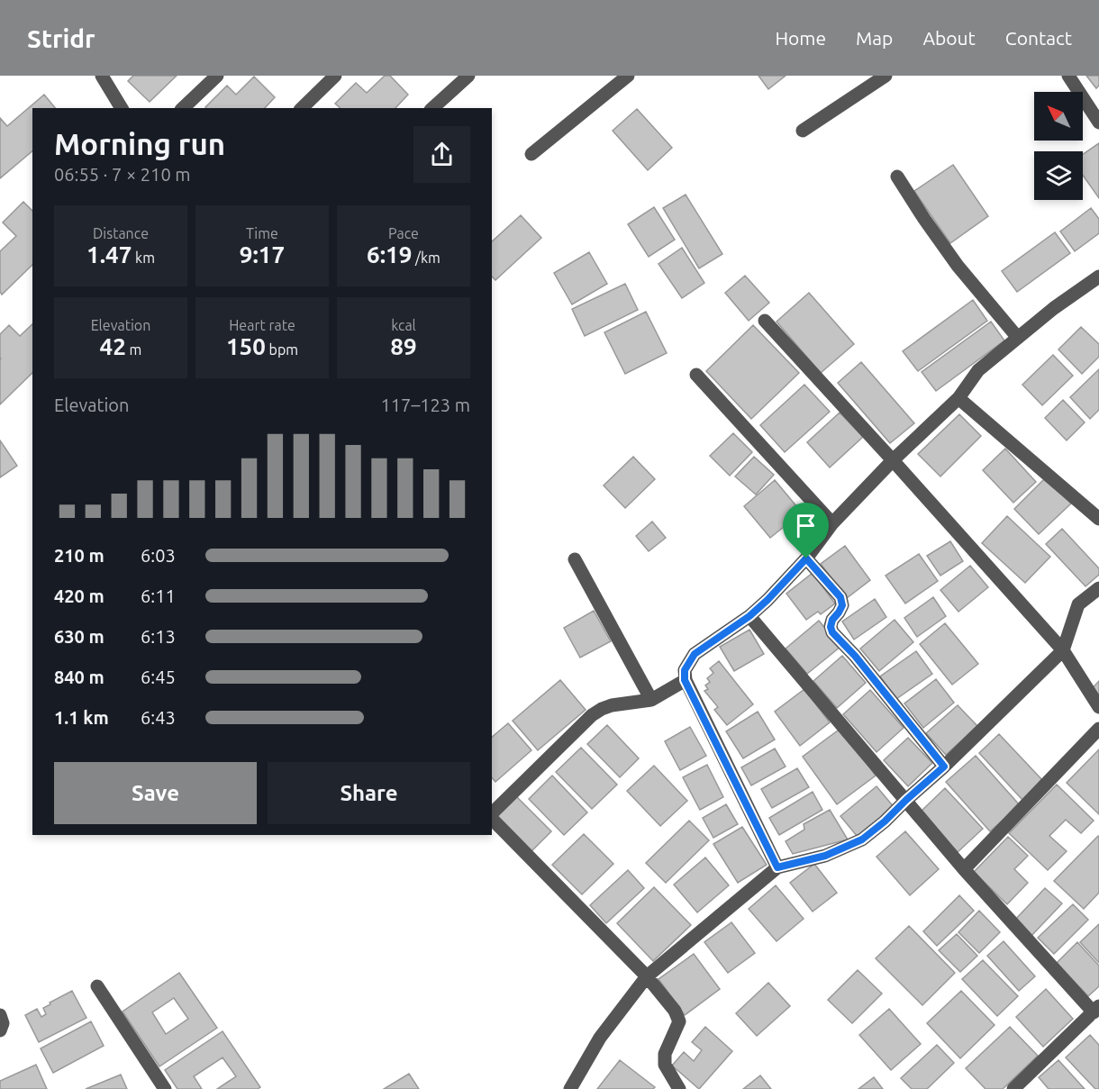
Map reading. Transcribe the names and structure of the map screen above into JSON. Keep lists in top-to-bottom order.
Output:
{
  "north": "top left",
  "page": {
    "header": "Stridr",
    "nav": [
      "Home",
      "Map",
      "About",
      "Contact"
    ],
    "heading": ["Morning run", "06:55 · 7 × 210 m"],
    "stats": [
      ["Distance", "1.47 km"],
      ["Time", "9:17"],
      ["Pace", "6:19 /km"],
      ["Elevation", "42 m"],
      ["Heart rate", "150 bpm"],
      ["kcal", "89"]
    ],
    "chart": ["Elevation", "117–123 m"],
    "list": [
      {
        "name": "210 m",
        "note": "6:03"
      },
      {
        "name": "420 m",
        "note": "6:11"
      },
      {
        "name": "630 m",
        "note": "6:13"
      },
      {
        "name": "840 m",
        "note": "6:45"
      },
      {
        "name": "1.1 km",
        "note": "6:43"
      }
    ],
    "buttons": ["Save", "Share"]
  }
}
